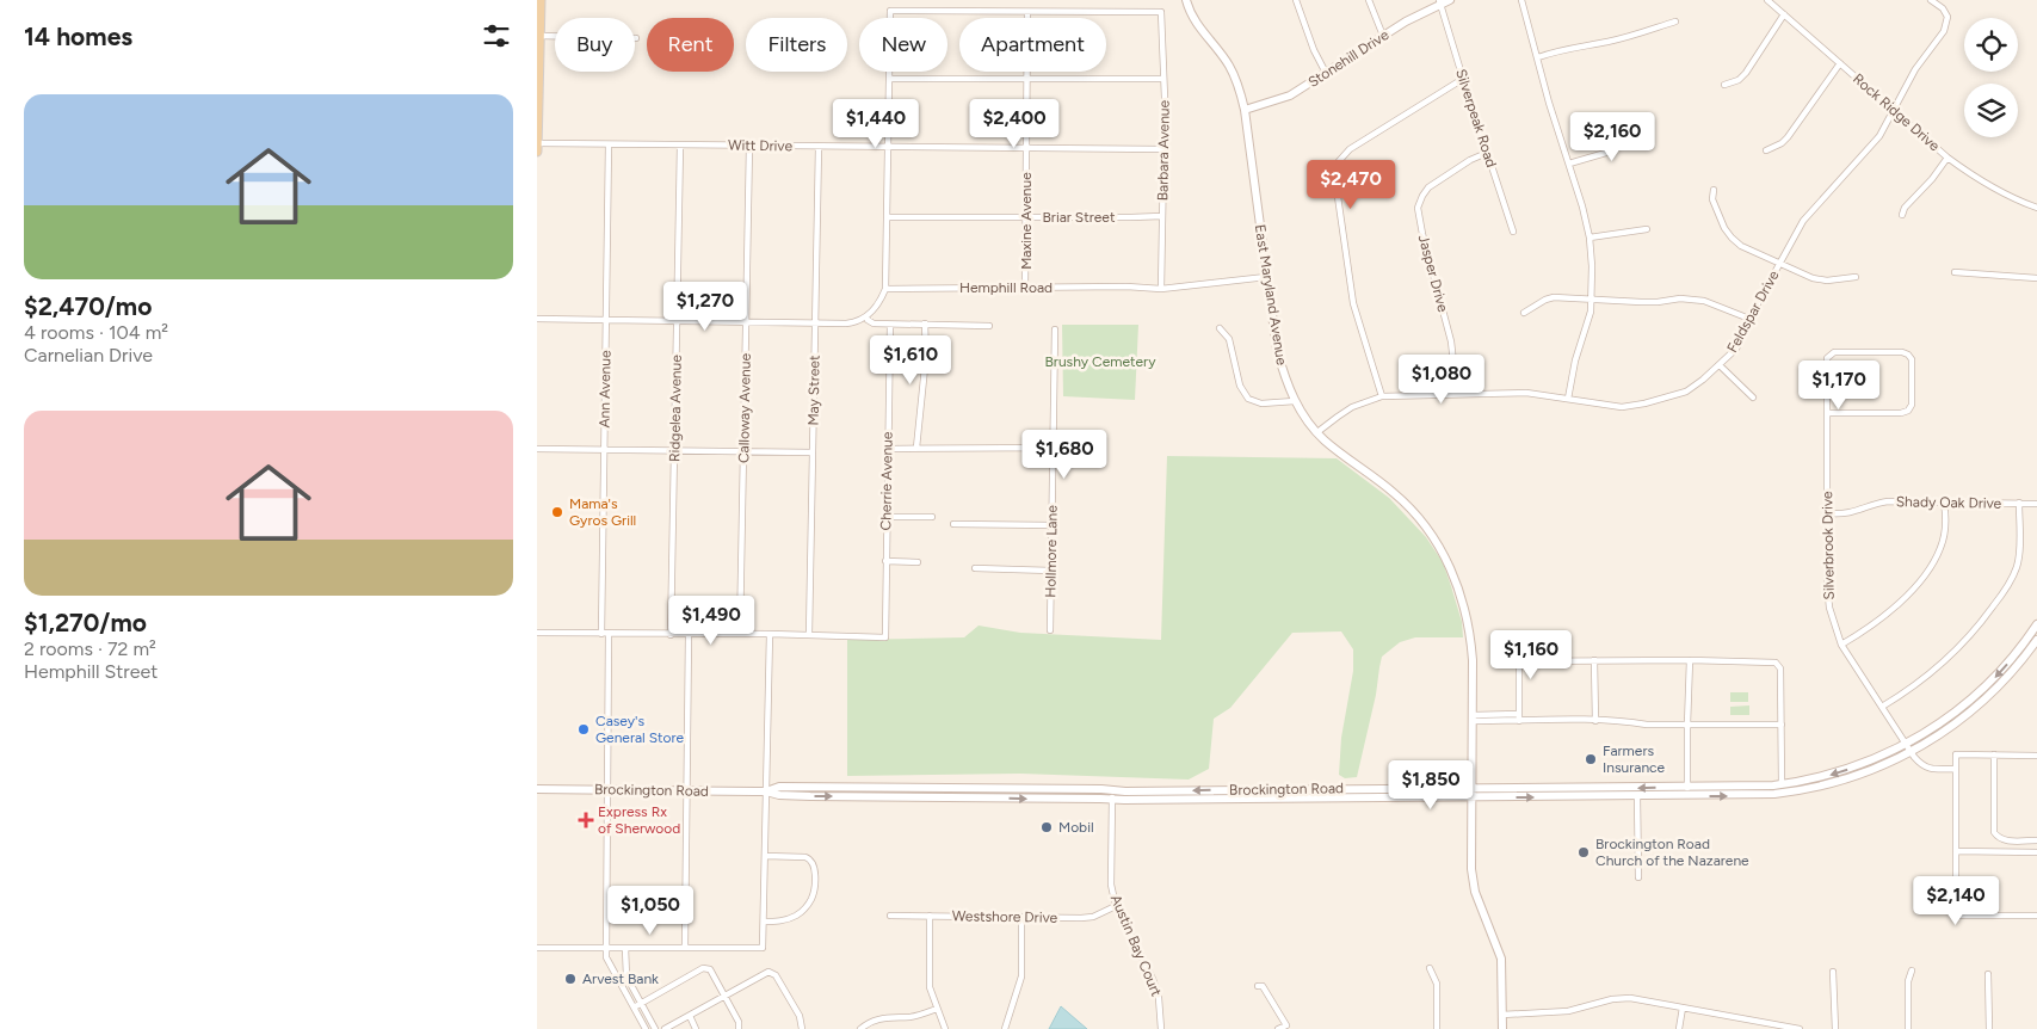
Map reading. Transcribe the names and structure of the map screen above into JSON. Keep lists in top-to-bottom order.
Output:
{
  "streets": {
    "main road": ["Stonehill Drive", "East Maryland Avenue", "Brockington Road"],
    "street": [
      "Rock Ridge Drive",
      "Silverpeak Road",
      "Witt Drive",
      "Barbara Avenue",
      "Briar Street",
      "Maxine Avenue",
      "Jasper Drive",
      "Hemphill Road",
      "Feldspar Drive",
      "Ann Avenue",
      "May Street",
      "Ridgelea Avenue",
      "Calloway Avenue",
      "Cherrie Avenue",
      "Shady Oak Drive",
      "Silverbrook Drive",
      "Hollmore Lane",
      "Westshore Drive",
      "Austin Bay Court"
    ]
  },
  "crossings": [
    ["Stonehill Drive", "Silverpeak Road"],
    ["Stonehill Drive", "East Maryland Avenue"],
    ["Rock Ridge Drive", "Feldspar Drive"],
    ["Silverpeak Road", "Jasper Drive"],
    ["Witt Drive", "Barbara Avenue"],
    ["Witt Drive", "Maxine Avenue"],
    ["Witt Drive", "Ann Avenue"],
    ["Witt Drive", "May Street"],
    ["Witt Drive", "Ridgelea Avenue"],
    ["Witt Drive", "Calloway Avenue"],
    ["Barbara Avenue", "Briar Street"],
    ["Barbara Avenue", "Maxine Avenue"],
    ["Barbara Avenue", "Hemphill Road"],
    ["Briar Street", "Maxine Avenue"],
    ["Maxine Avenue", "Hemphill Road"],
    ["Jasper Drive", "Feldspar Drive"],
    ["Hemphill Road", "East Maryland Avenue"],
    ["East Maryland Avenue", "Feldspar Drive"],
    ["East Maryland Avenue", "Brockington Road"],
    ["May Street", "Cherrie Avenue"],
    ["Shady Oak Drive", "Silverbrook Drive"],
    ["Silverbrook Drive", "Brockington Road"],
    ["Brockington Road", "Austin Bay Court"],
    ["Westshore Drive", "Austin Bay Court"]
  ],
  "parks": ["Brushy Cemetery"],
  "places": {
    "other": [
      "Mama's Gyros Grill",
      "Casey's General Store",
      "Farmers Insurance",
      "Mobil",
      "Brockington Road Church of the Nazarene",
      "Arvest Bank"
    ],
    "health": ["Express Rx of Sherwood"]
  },
  "page": {
    "heading": "14 homes",
    "chip": [
      "Buy",
      "Rent",
      "Filters",
      "New",
      "Apartment"
    ],
    "list": [
      {
        "name": "$2,470/mo",
        "note": "4 rooms · 104 m² · Carnelian Drive"
      },
      {
        "name": "$1,270/mo",
        "note": "2 rooms · 72 m² · Hemphill Street"
      }
    ],
    "price": [
      "$1,440",
      "$2,400",
      "$2,160",
      "$2,470",
      "$1,270",
      "$1,610",
      "$1,080",
      "$1,170",
      "$1,680",
      "$1,490",
      "$1,160",
      "$1,850",
      "$2,140",
      "$1,050"
    ]
  }
}
